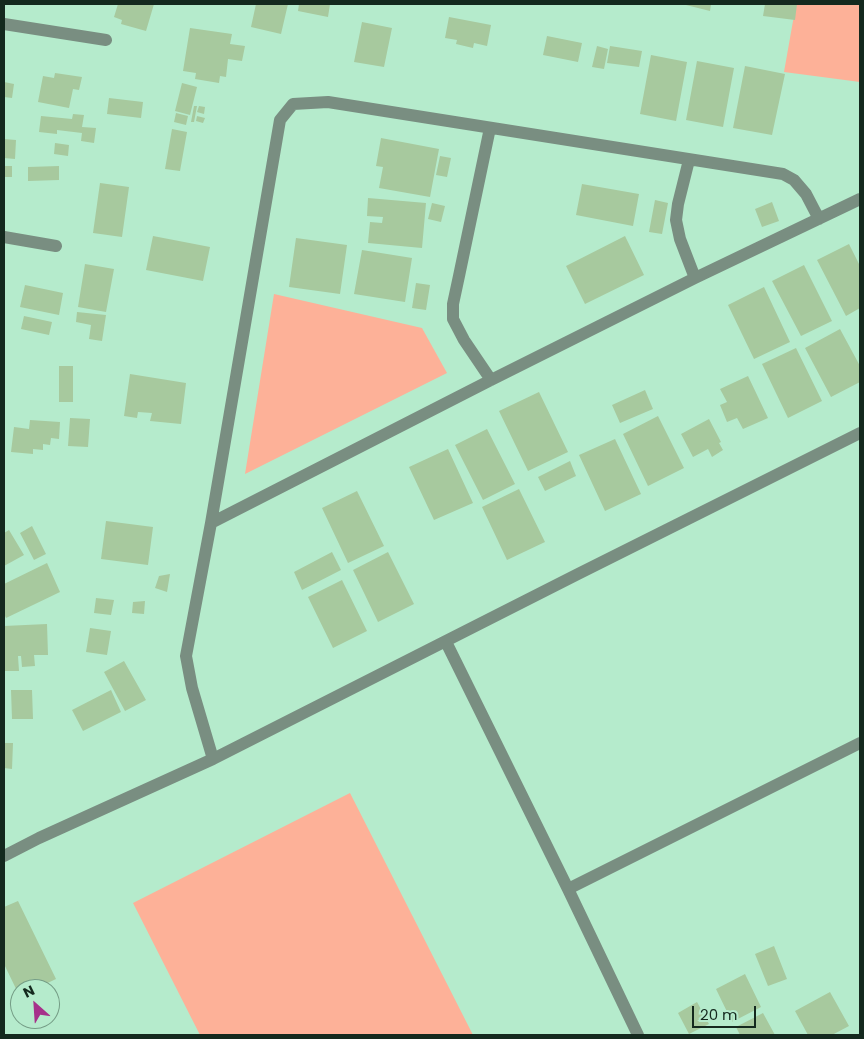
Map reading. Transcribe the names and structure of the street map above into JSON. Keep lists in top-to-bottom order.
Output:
{
  "scale_bar": "20 m",
  "north": "top left"
}
